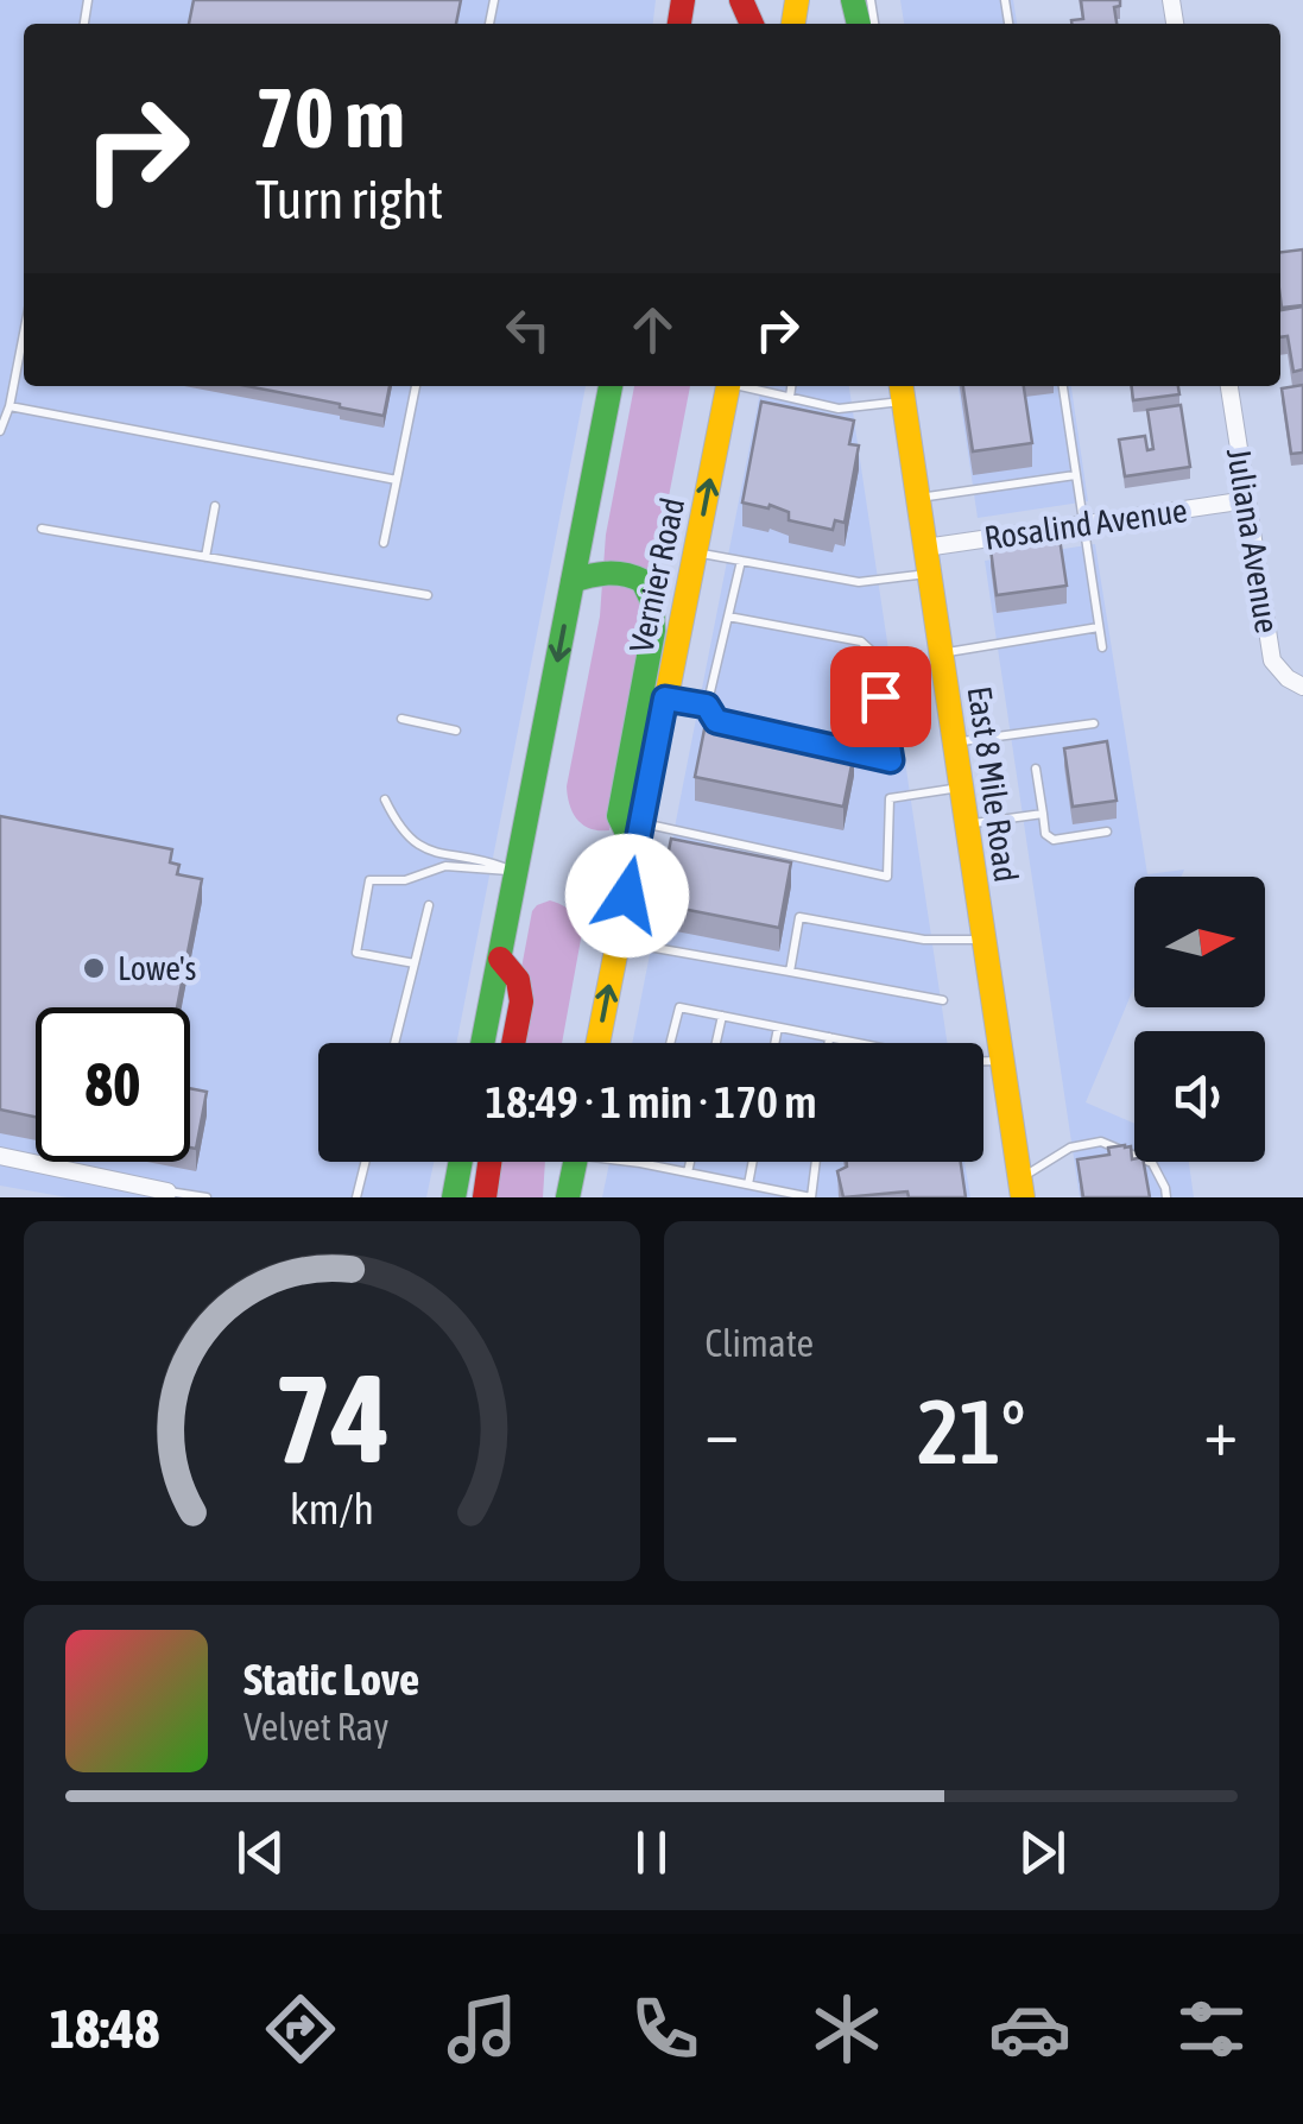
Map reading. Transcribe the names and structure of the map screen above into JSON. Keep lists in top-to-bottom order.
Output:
{
  "streets": {
    "main road": ["Vernier Road", "East 8 Mile Road"],
    "street": ["Rosalind Avenue", "Juliana Avenue"]
  },
  "crossings": [
    ["Rosalind Avenue", "Juliana Avenue"],
    ["Rosalind Avenue", "East 8 Mile Road"]
  ],
  "places": ["Lowe's"],
  "north": "right",
  "page": {
    "turn": ["70 m", "Turn right"],
    "limit": "80",
    "trip": "18:49 · 1 min · 170 m",
    "tile": "Climate",
    "heat": ["−", "21°", "+"],
    "song": ["Static Love", "Velvet Ray"],
    "tabs": "18:48",
    "gauge": ["74", "km/h"]
  }
}
